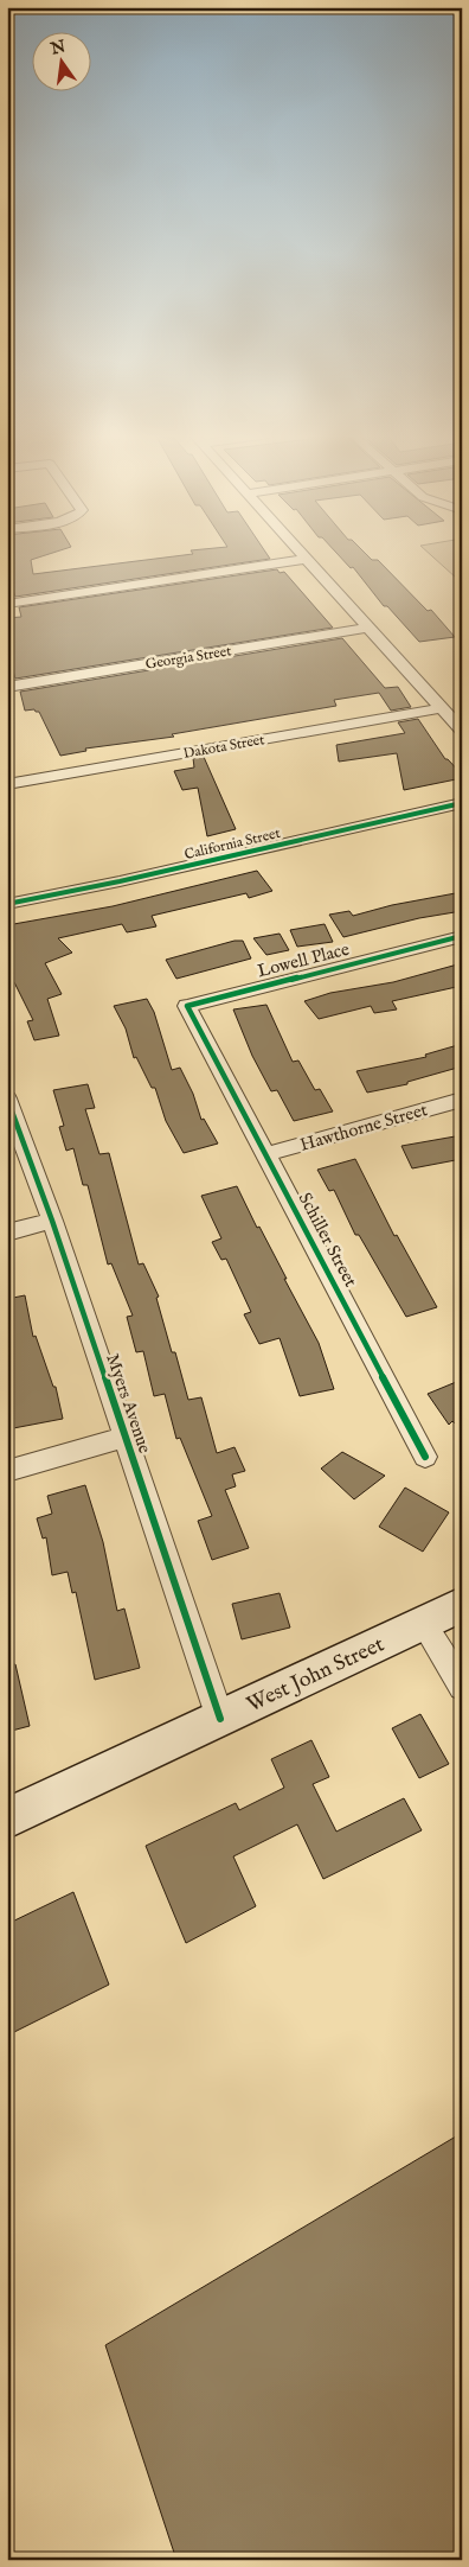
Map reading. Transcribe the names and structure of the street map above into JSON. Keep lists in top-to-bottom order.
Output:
{
  "streets": {
    "main road": ["West John Street"],
    "street": [
      "Georgia Street",
      "Dakota Street",
      "California Street",
      "Lowell Place",
      "Hawthorne Street",
      "Schiller Street",
      "Myers Avenue"
    ]
  },
  "crossings": [
    ["Lowell Place", "Schiller Street"],
    ["Hawthorne Street", "Schiller Street"],
    ["Myers Avenue", "West John Street"]
  ],
  "north": "top"
}
